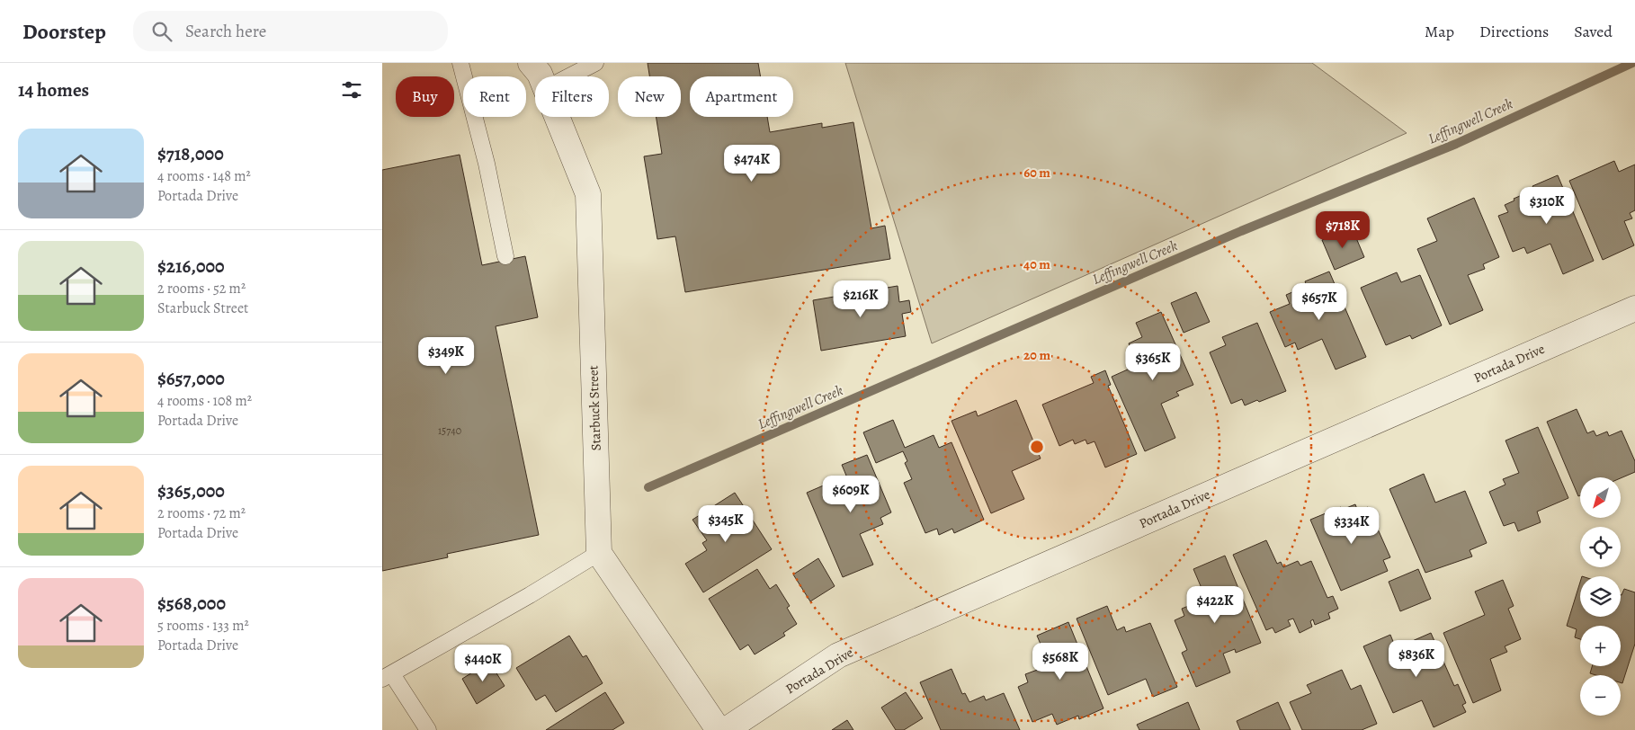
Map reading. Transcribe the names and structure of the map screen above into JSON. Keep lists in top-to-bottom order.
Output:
{
  "streets": {
    "street": ["Portada Drive", "Starbuck Street"]
  },
  "water": ["Leffingwell Creek"],
  "house_numbers": ["15740"],
  "north": "bottom left",
  "page": {
    "header": "Doorstep",
    "search": "Search here",
    "nav": ["Map", "Directions", "Saved"],
    "heading": "14 homes",
    "chip": [
      "Buy",
      "Rent",
      "Filters",
      "New",
      "Apartment"
    ],
    "list": [
      {
        "name": "$718,000",
        "note": "4 rooms · 148 m² · Portada Drive"
      },
      {
        "name": "$216,000",
        "note": "2 rooms · 52 m² · Starbuck Street"
      },
      {
        "name": "$657,000",
        "note": "4 rooms · 108 m² · Portada Drive"
      },
      {
        "name": "$365,000",
        "note": "2 rooms · 72 m² · Portada Drive"
      },
      {
        "name": "$568,000",
        "note": "5 rooms · 133 m² · Portada Drive"
      }
    ],
    "price": [
      "$474K",
      "$310K",
      "$718K",
      "$216K",
      "$657K",
      "$349K",
      "$365K",
      "$609K",
      "$345K",
      "$334K",
      "$422K",
      "$836K",
      "$568K",
      "$440K"
    ],
    "map_buttons": ["+", "−"]
  },
  "rings": ["60 m", "40 m", "20 m"]
}
